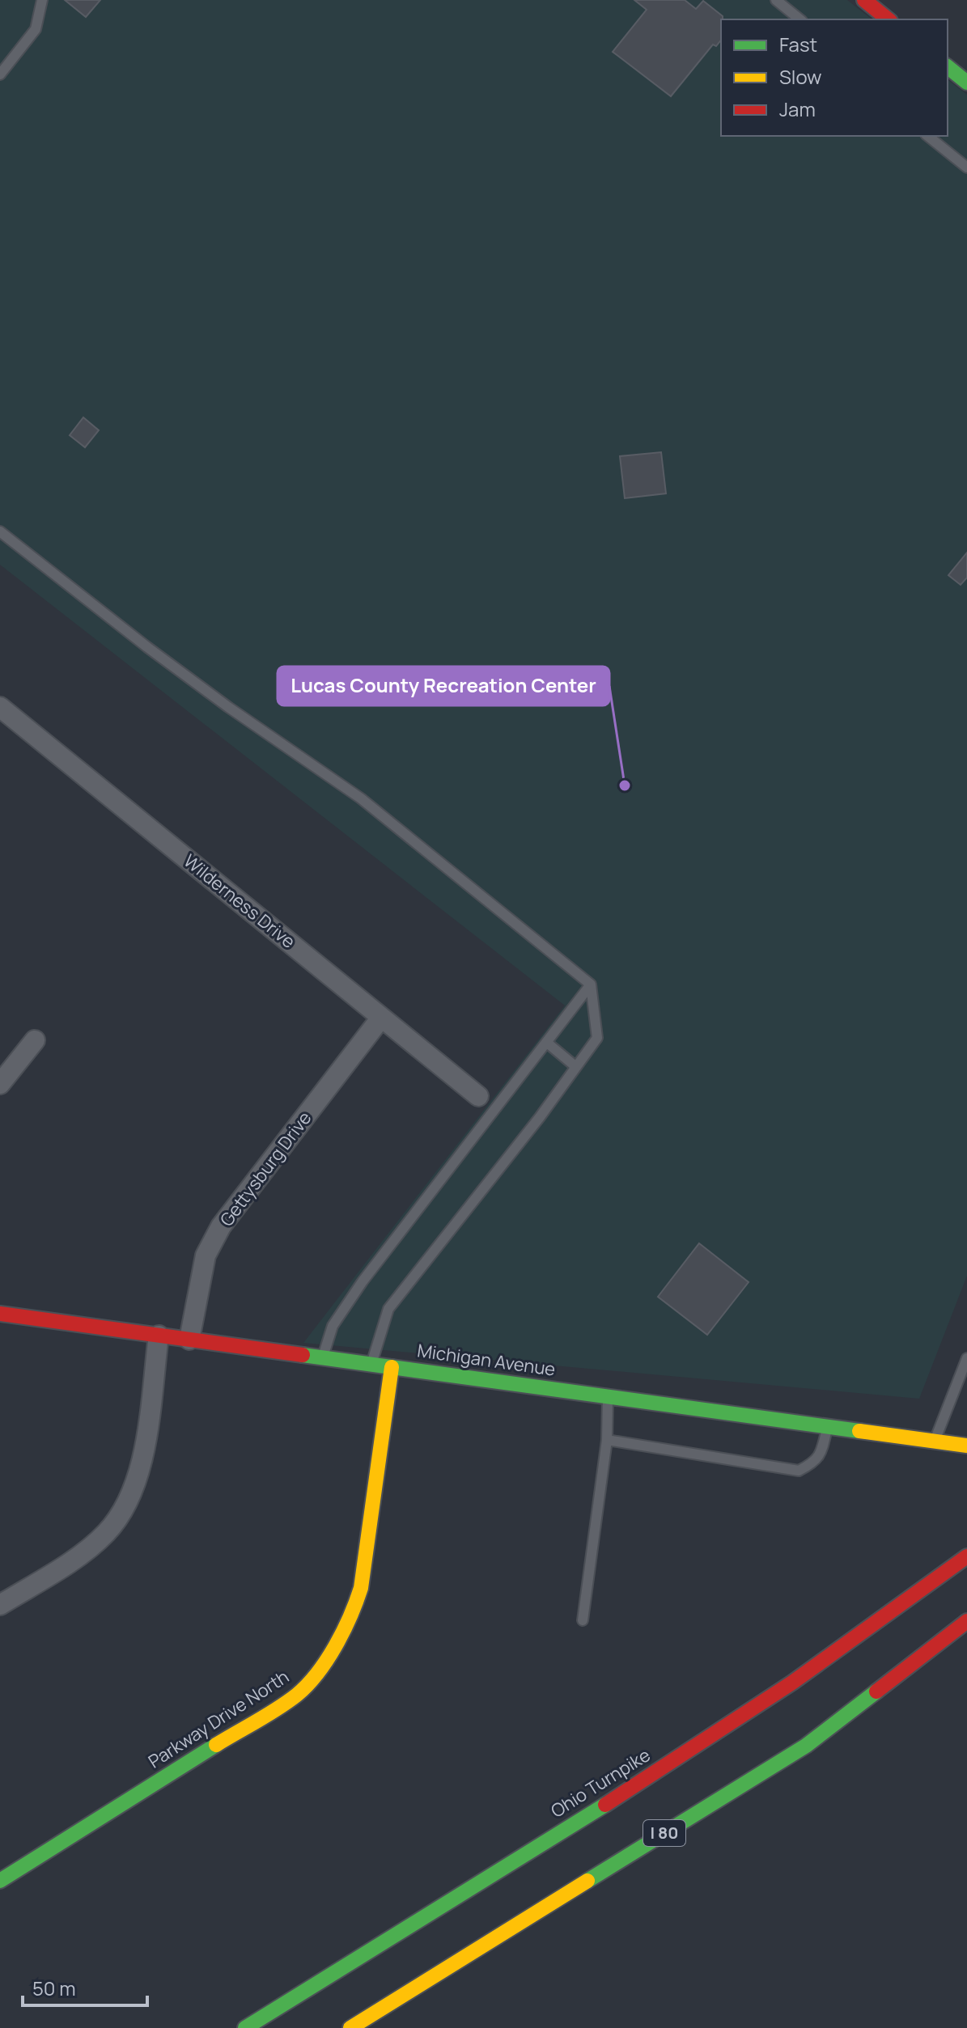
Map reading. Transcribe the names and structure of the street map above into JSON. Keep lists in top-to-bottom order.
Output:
{
  "streets": {
    "main road": [
      "Michigan Avenue",
      "Parkway Drive North",
      "Ohio Turnpike",
      "I 80"
    ],
    "street": ["Wilderness Drive", "Gettysburg Drive"]
  },
  "crossings": [
    ["Wilderness Drive", "Gettysburg Drive"],
    ["Gettysburg Drive", "Michigan Avenue"],
    ["Michigan Avenue", "Parkway Drive North"]
  ],
  "places": ["Lucas County Recreation Center"],
  "legend": ["Fast", "Slow", "Jam"],
  "scale_bar": "50 m"
}
